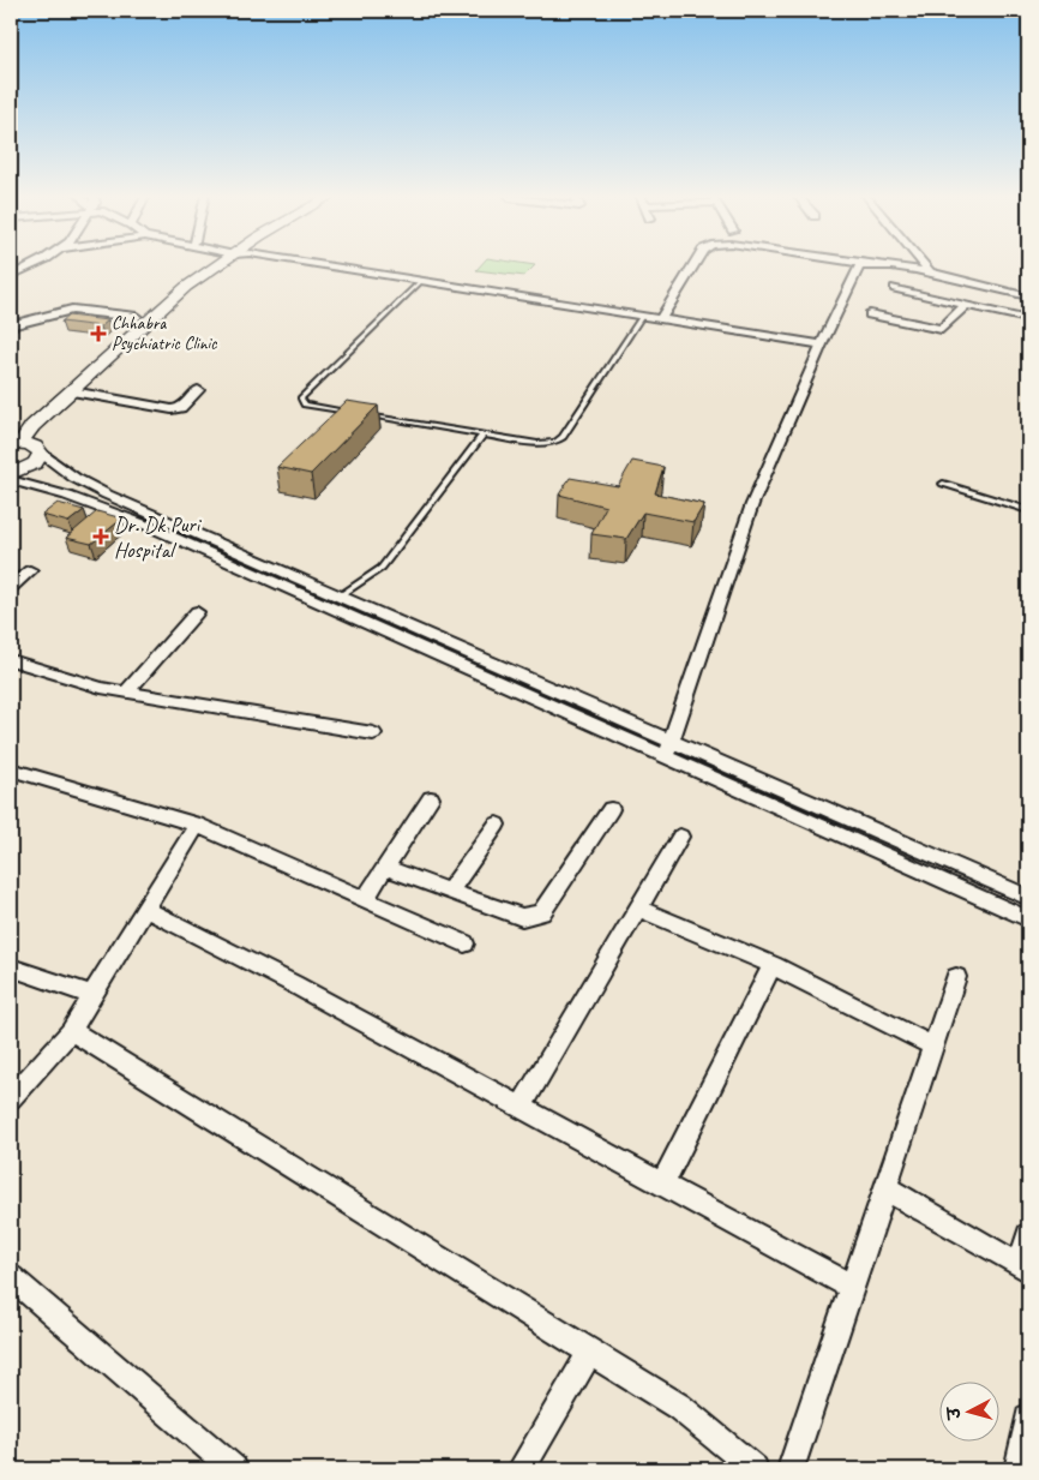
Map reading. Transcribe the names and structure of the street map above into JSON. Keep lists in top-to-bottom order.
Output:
{
  "places": {
    "health": ["Chhabra Psychiatric Clinic", "Dr. Dk Puri Hospital"]
  },
  "north": "left"
}
